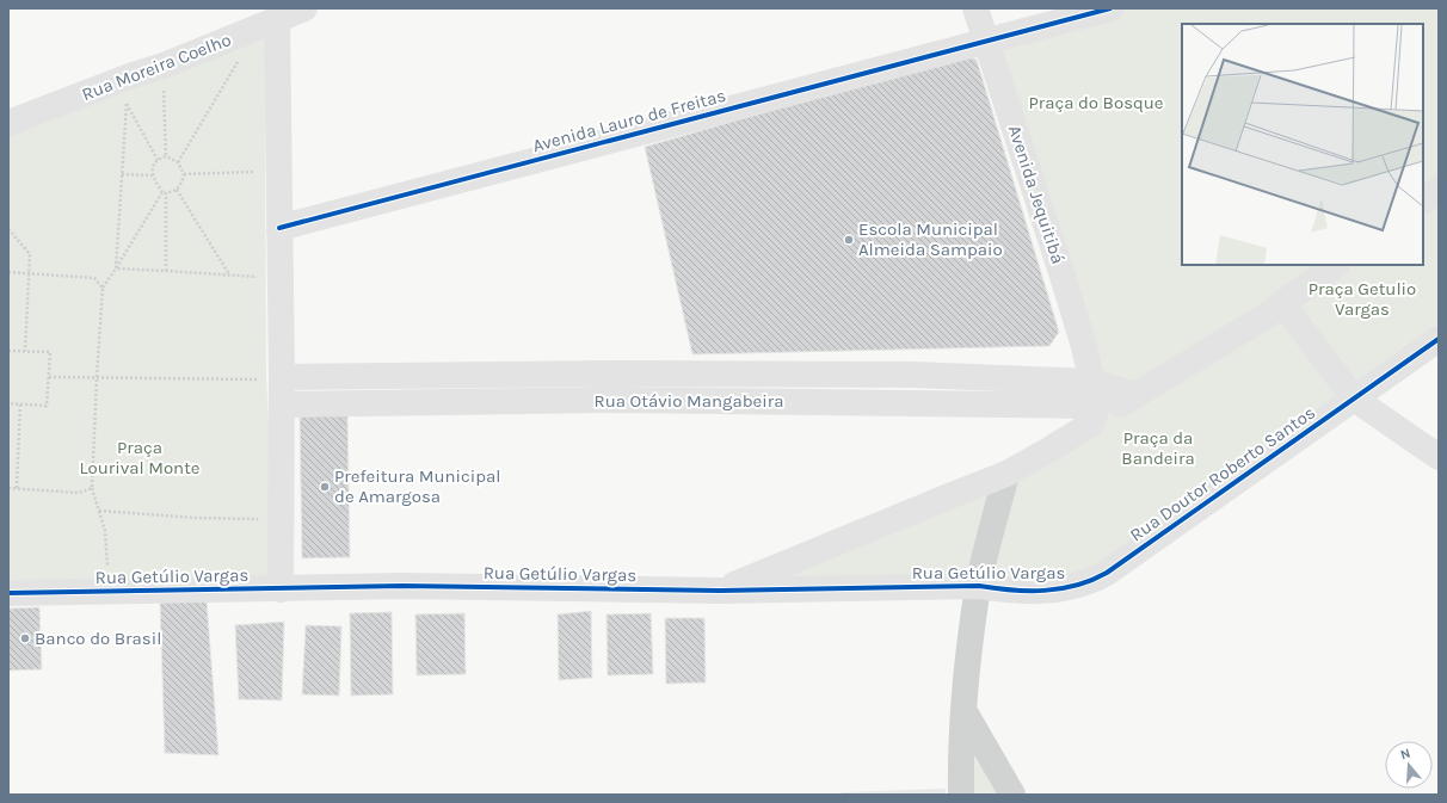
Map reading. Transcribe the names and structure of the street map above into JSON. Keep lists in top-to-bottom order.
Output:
{
  "streets": {
    "street": [
      "Rua Moreira Coelho",
      "Avenida Lauro de Freitas",
      "Avenida Jequitibá",
      "Rua Otávio Mangabeira",
      "Rua Doutor Roberto Santos",
      "Rua Getúlio Vargas"
    ]
  },
  "crossings": [
    ["Avenida Lauro de Freitas", "Avenida Jequitibá"],
    ["Avenida Jequitibá", "Rua Otávio Mangabeira"],
    ["Rua Doutor Roberto Santos", "Rua Getúlio Vargas"]
  ],
  "parks": [
    "Praça do Bosque",
    "Praça Getulio Vargas",
    "Praça da Bandeira",
    "Praça Lourival Monte"
  ],
  "places": ["Escola Municipal Almeida Sampaio", "Prefeitura Municipal de Amargosa", "Banco do Brasil"],
  "north": "top"
}
